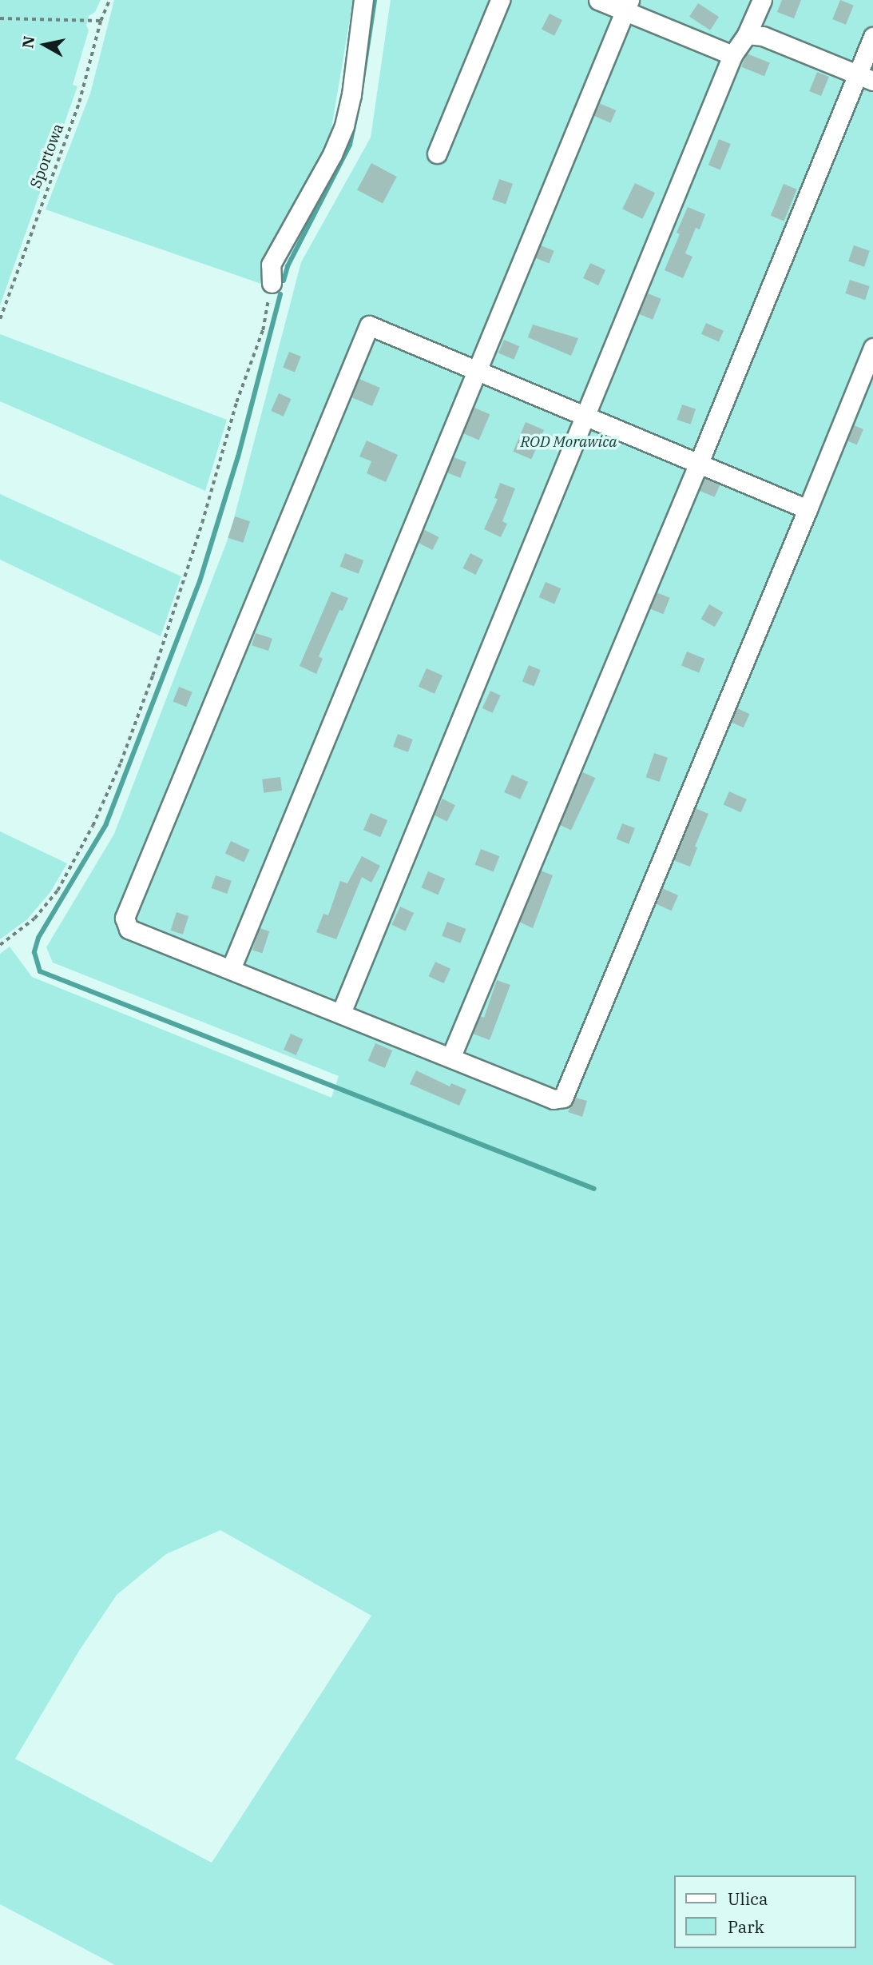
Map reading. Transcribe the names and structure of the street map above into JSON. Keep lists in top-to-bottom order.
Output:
{
  "streets": {
    "path": ["Sportowa"]
  },
  "parks": ["ROD Morawica"],
  "legend": ["Ulica", "Park"],
  "north": "left"
}
